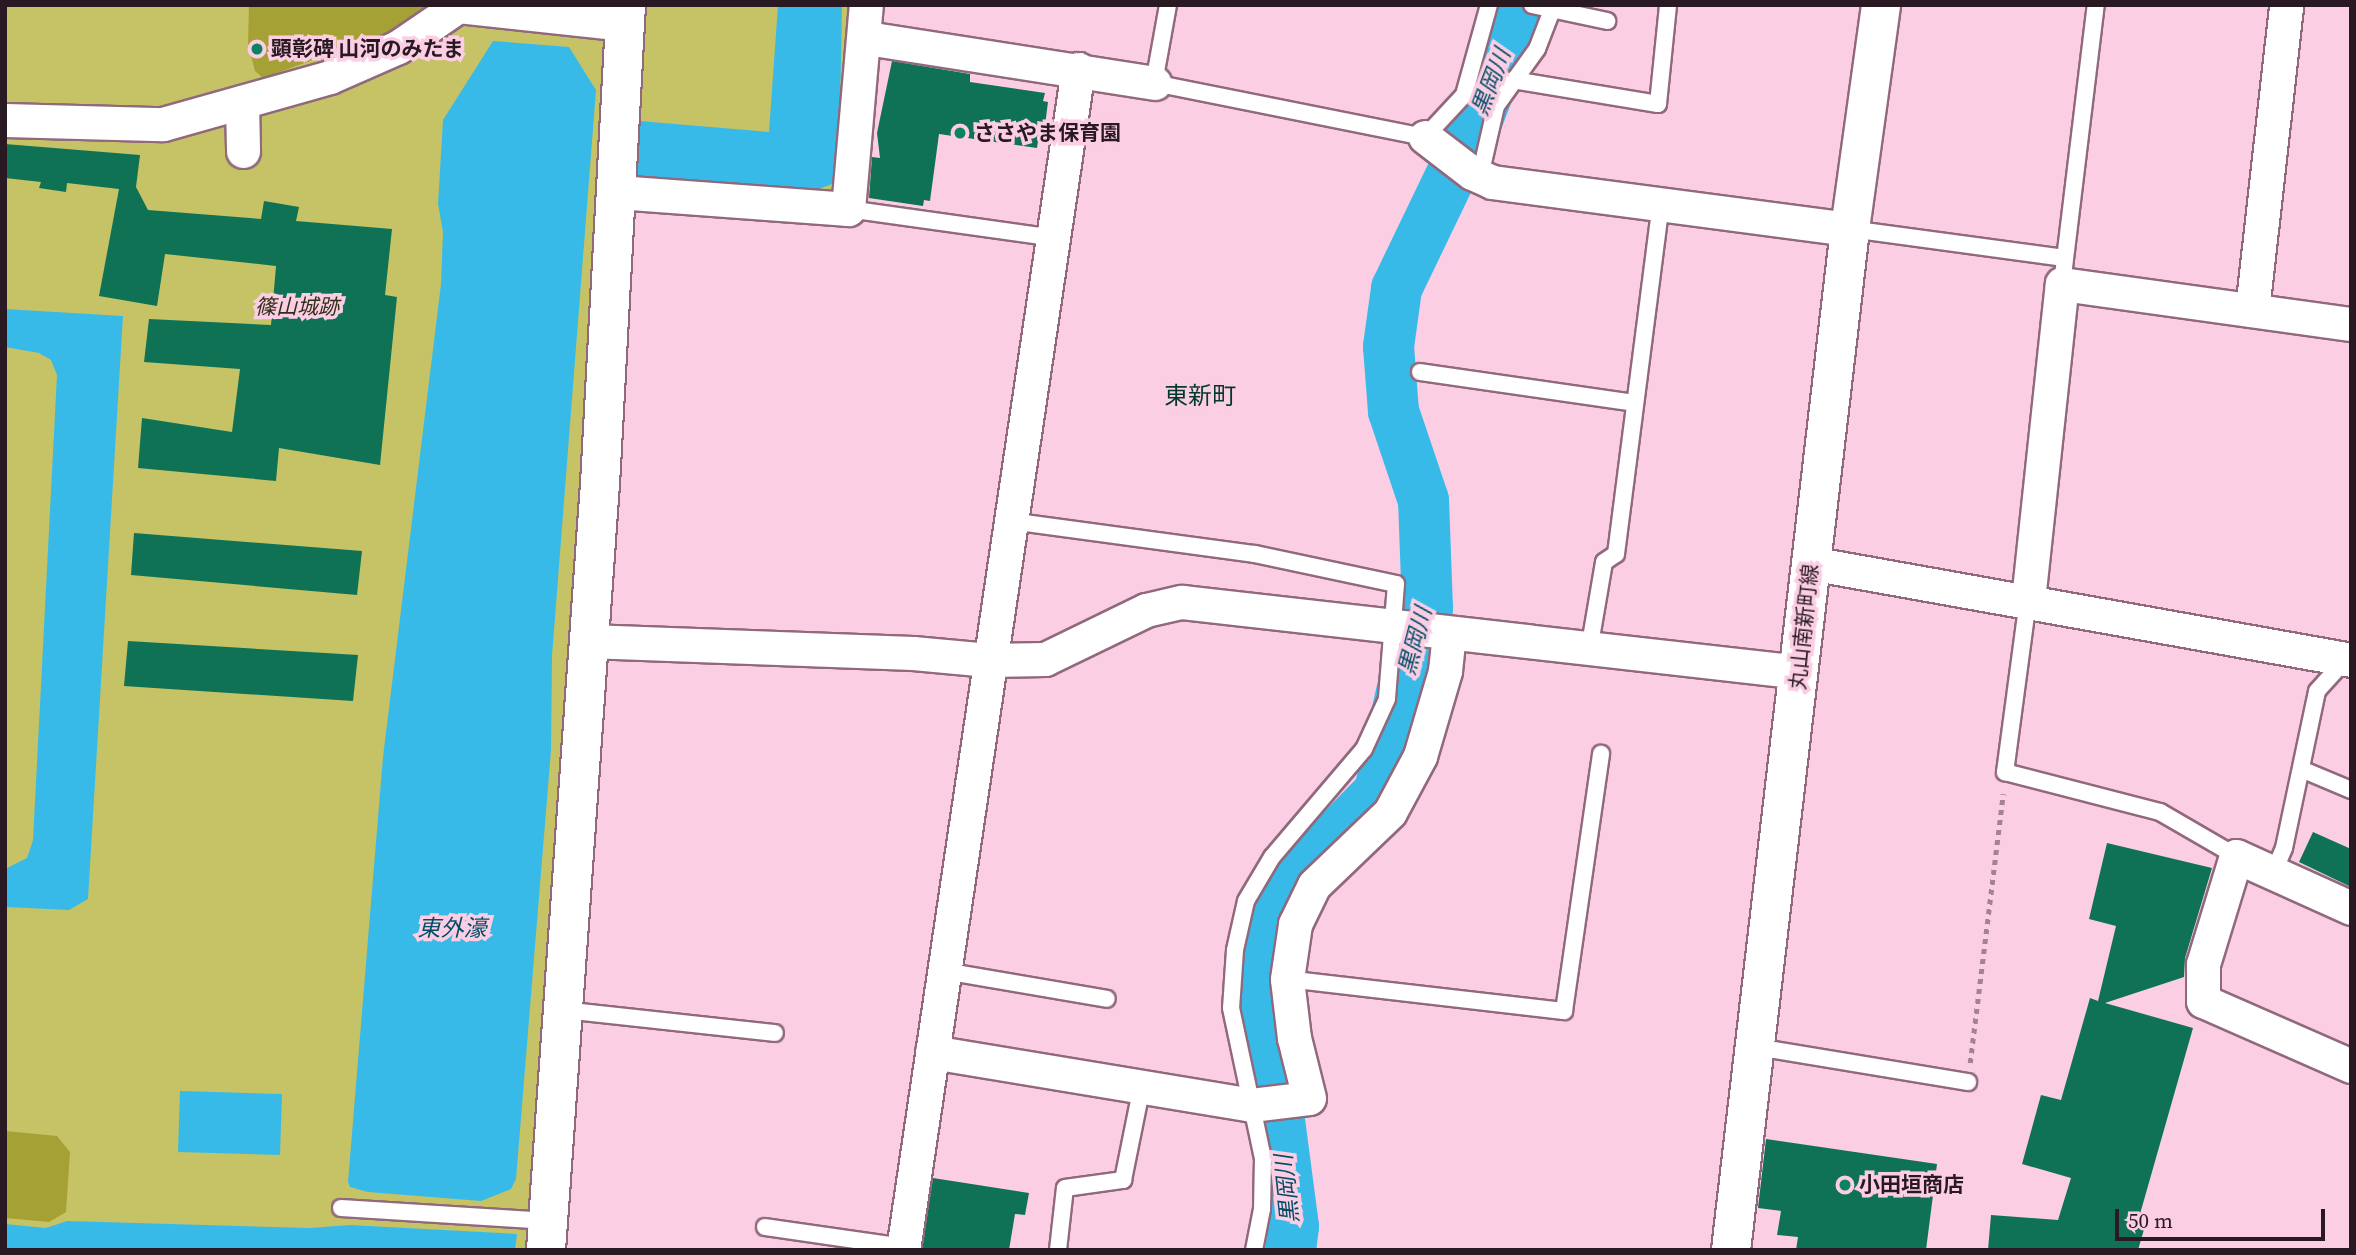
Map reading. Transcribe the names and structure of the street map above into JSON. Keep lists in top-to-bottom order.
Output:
{
  "streets": {
    "main road": ["丸山南新町線"]
  },
  "districts": ["東新町"],
  "water": ["黒岡川", "東外濠"],
  "parks": ["篠山城跡"],
  "places": ["顕彰碑 山河のみたま", "ささやま保育園", "小田垣商店"],
  "scale_bar": "50 m"
}
